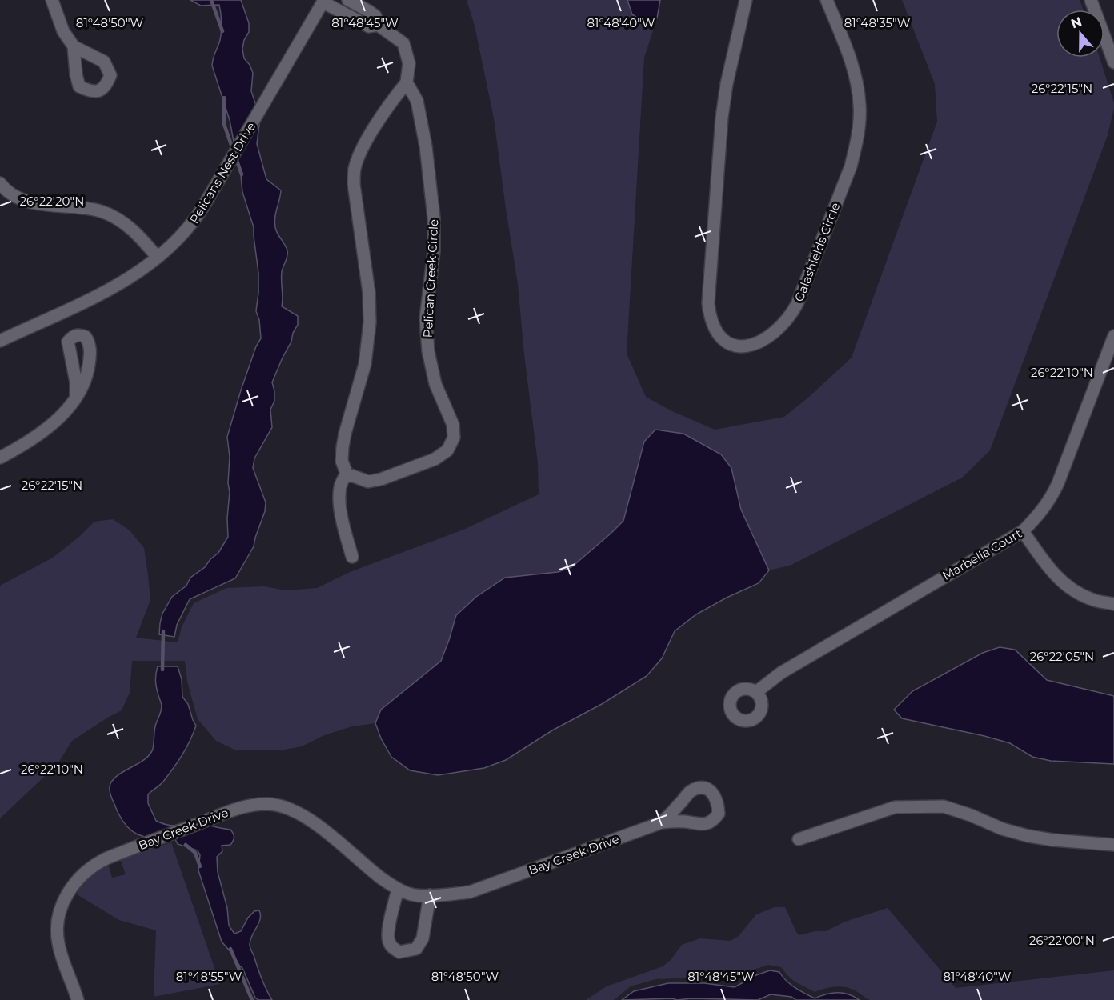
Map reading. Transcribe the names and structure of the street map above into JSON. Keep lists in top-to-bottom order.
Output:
{
  "streets": {
    "street": [
      "Pelicans Nest Drive",
      "Galashields Circle",
      "Pelican Creek Circle",
      "Marbella Court",
      "Bay Creek Drive"
    ]
  },
  "north": "top",
  "coordinates": [
    "81°48'35\"W",
    "81°48'50\"W",
    "81°48'45\"W",
    "81°48'40\"W",
    "26°22'15\"N",
    "26°22'20\"N",
    "26°22'10\"N",
    "26°22'05\"N",
    "26°22'00\"N",
    "81°48'55\"W"
  ]
}
